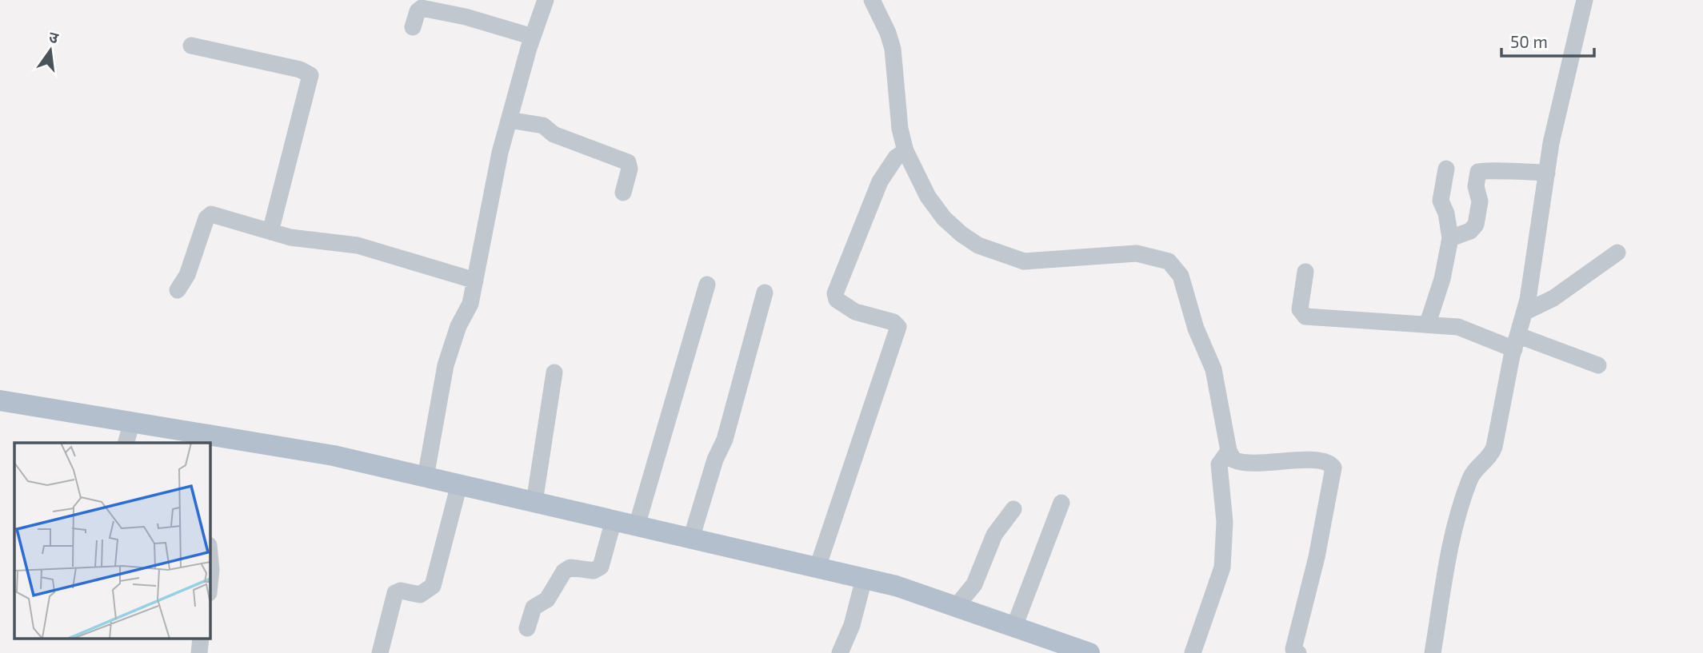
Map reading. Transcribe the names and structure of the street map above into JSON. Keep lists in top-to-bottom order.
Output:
{
  "scale_bar": "50 m",
  "north": "top"
}
